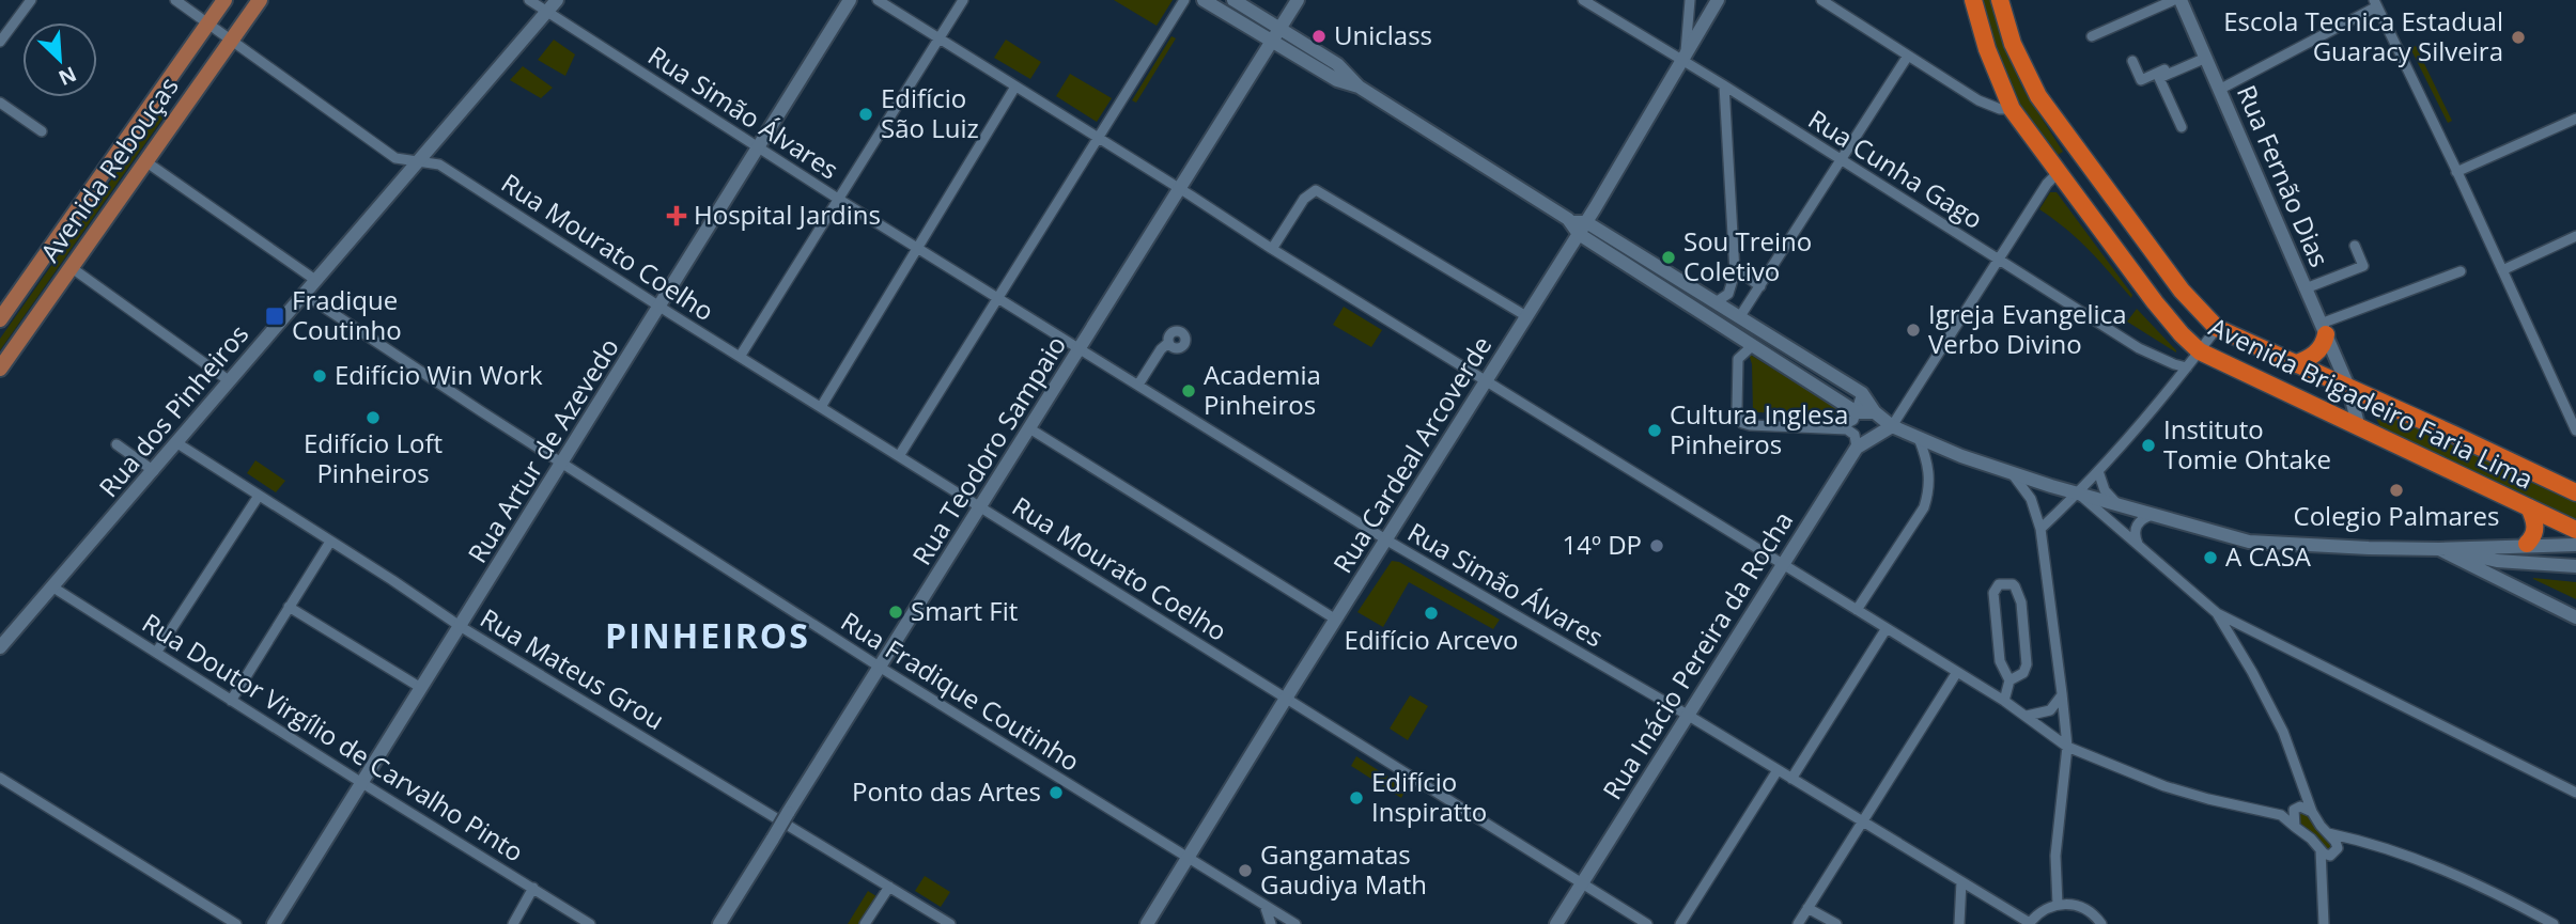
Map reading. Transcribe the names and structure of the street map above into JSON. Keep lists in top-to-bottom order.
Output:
{
  "streets": {
    "highway": ["Avenida Brigadeiro Faria Lima"],
    "main road": [
      "Avenida Rebouças",
      "Rua Fernão Dias",
      "Rua dos Pinheiros",
      "Rua Artur de Azevedo",
      "Rua Teodoro Sampaio",
      "Rua Cardeal Arcoverde",
      "Rua Inácio Pereira da Rocha"
    ],
    "street": [
      "Rua Simão Álvares",
      "Rua Cunha Gago",
      "Rua Mourato Coelho",
      "Rua Mateus Grou",
      "Rua Fradique Coutinho",
      "Rua Doutor Virgílio de Carvalho Pinto"
    ]
  },
  "crossings": [
    ["Rua Simão Álvares", "Rua dos Pinheiros"],
    ["Rua Simão Álvares", "Rua Artur de Azevedo"],
    ["Rua Simão Álvares", "Rua Teodoro Sampaio"],
    ["Rua Simão Álvares", "Rua Cardeal Arcoverde"],
    ["Rua Simão Álvares", "Rua Inácio Pereira da Rocha"],
    ["Avenida Rebouças", "Rua Mourato Coelho"],
    ["Rua Cunha Gago", "Rua Cardeal Arcoverde"],
    ["Rua Fernão Dias", "Avenida Brigadeiro Faria Lima"],
    ["Rua Mourato Coelho", "Rua dos Pinheiros"],
    ["Rua Mourato Coelho", "Rua Artur de Azevedo"],
    ["Rua Mourato Coelho", "Rua Teodoro Sampaio"],
    ["Rua Mourato Coelho", "Rua Cardeal Arcoverde"],
    ["Rua Mourato Coelho", "Rua Inácio Pereira da Rocha"],
    ["Rua dos Pinheiros", "Rua Mateus Grou"],
    ["Rua dos Pinheiros", "Rua Fradique Coutinho"],
    ["Rua dos Pinheiros", "Rua Doutor Virgílio de Carvalho Pinto"],
    ["Rua Artur de Azevedo", "Rua Mateus Grou"],
    ["Rua Artur de Azevedo", "Rua Fradique Coutinho"],
    ["Rua Artur de Azevedo", "Rua Doutor Virgílio de Carvalho Pinto"],
    ["Rua Teodoro Sampaio", "Rua Fradique Coutinho"],
    ["Rua Cardeal Arcoverde", "Rua Fradique Coutinho"]
  ],
  "districts": ["PINHEIROS"],
  "places": {
    "other": [
      "Uniclass",
      "Escola Tecnica Estadual Guaracy Silveira",
      "Edifício São Luiz",
      "Sou Treino Coletivo",
      "Igreja Evangelica Verbo Divino",
      "Edifício Win Work",
      "Academia Pinheiros",
      "Edifício Loft Pinheiros",
      "Cultura Inglesa Pinheiros",
      "Instituto Tomie Ohtake",
      "Colegio Palmares",
      "14º DP",
      "A CASA",
      "Smart Fit",
      "Edifício Arcevo",
      "Ponto das Artes",
      "Edifício Inspiratto",
      "Gangamatas Gaudiya Math"
    ],
    "health": ["Hospital Jardins"],
    "transit": ["Fradique Coutinho"]
  },
  "north": "bottom right"
}
